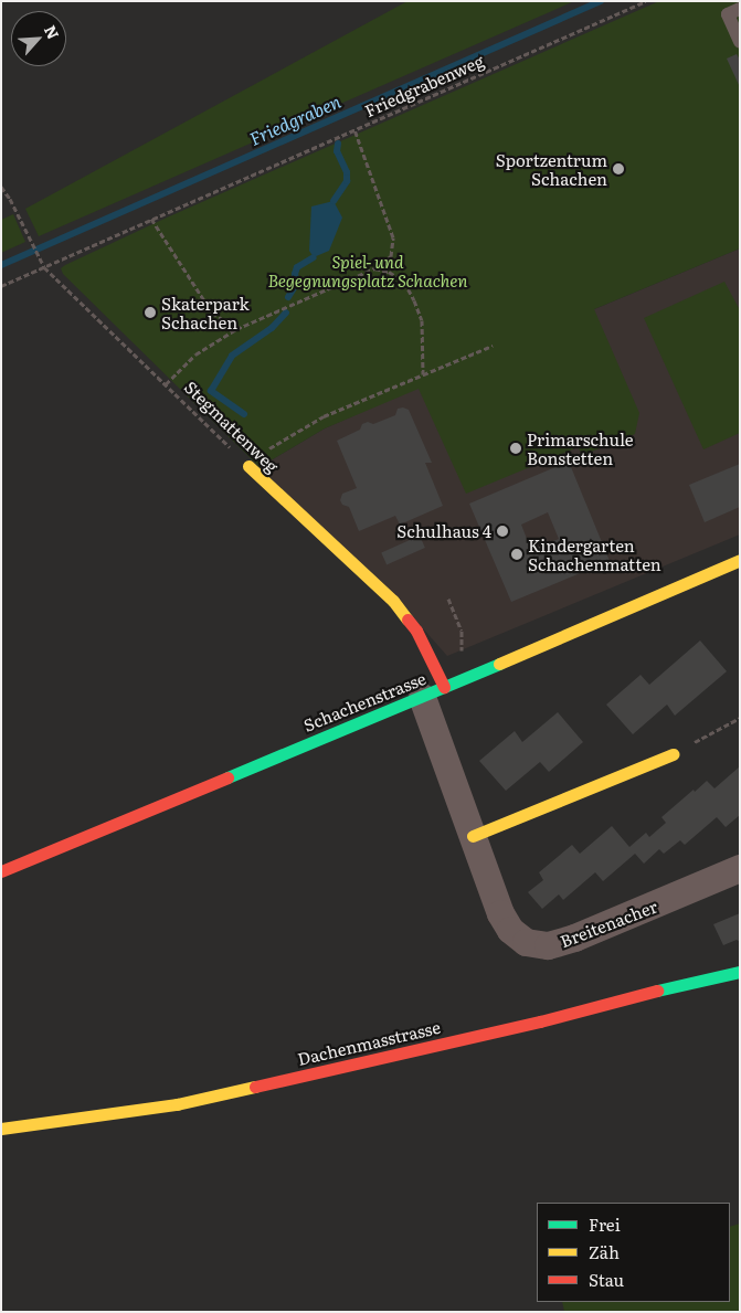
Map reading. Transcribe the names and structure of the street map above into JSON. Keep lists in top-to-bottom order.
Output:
{
  "streets": {
    "street": [
      "Stegmattenweg",
      "Schachenstrasse",
      "Breitenacher",
      "Dachenmasstrasse"
    ],
    "path": ["Friedgrabenweg"]
  },
  "crossings": [
    ["Friedgrabenweg", "Stegmattenweg"],
    ["Stegmattenweg", "Schachenstrasse"],
    ["Stegmattenweg", "Breitenacher"],
    ["Schachenstrasse", "Breitenacher"]
  ],
  "water": ["Friedgraben"],
  "parks": ["Spiel- und Begegnungsplatz Schachen"],
  "places": [
    "Sportzentrum Schachen",
    "Skaterpark Schachen",
    "Primarschule Bonstetten",
    "Schulhaus 4",
    "Kindergarten Schachenmatten"
  ],
  "legend": ["Frei", "Zäh", "Stau"],
  "north": "top right"
}
